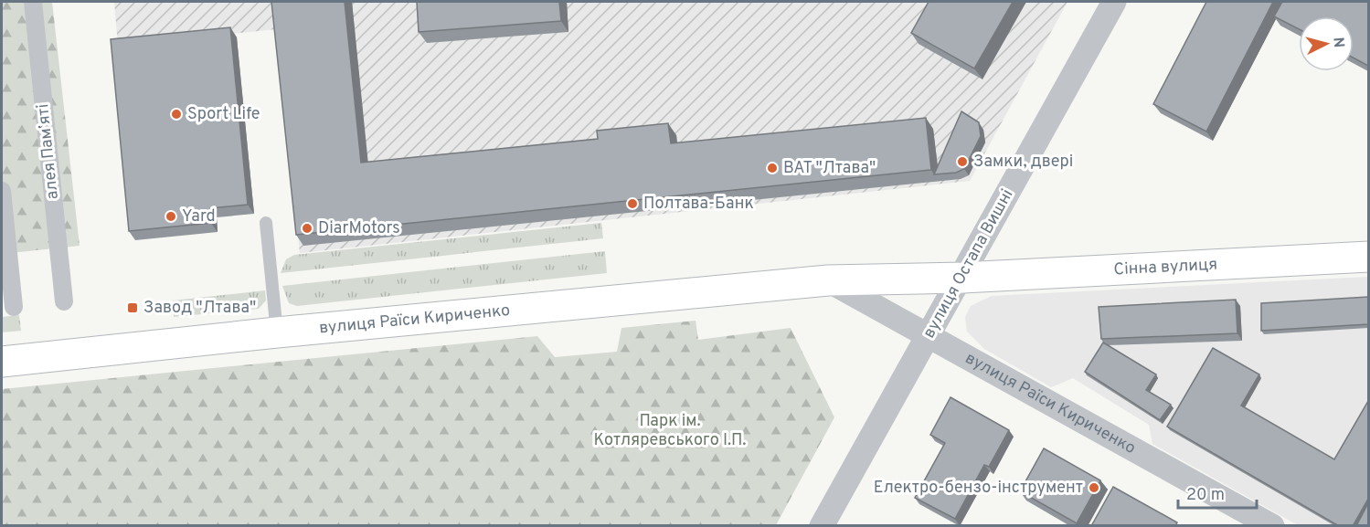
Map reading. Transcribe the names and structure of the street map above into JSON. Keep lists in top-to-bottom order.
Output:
{
  "streets": {
    "main road": ["Сінна вулиця", "вулиця Раїси Кириченко"],
    "street": ["алея Памʼяті", "вулиця Остапа Вишні"]
  },
  "crossings": [
    ["вулиця Остапа Вишні", "Сінна вулиця"],
    ["вулиця Остапа Вишні", "вулиця Раїси Кириченко"],
    ["Сінна вулиця", "вулиця Раїси Кириченко"]
  ],
  "parks": ["Парк ім. Котляревського І.П."],
  "places": {
    "other": [
      "Sport Life",
      "Замки, двері",
      "ВАТ \"Лтава\"",
      "Полтава-Банк",
      "Yard",
      "DiarMotors",
      "Електро-бензо-інструмент"
    ],
    "transit": ["Завод \"Лтава\""]
  },
  "scale_bar": "20 m",
  "north": "right"
}
